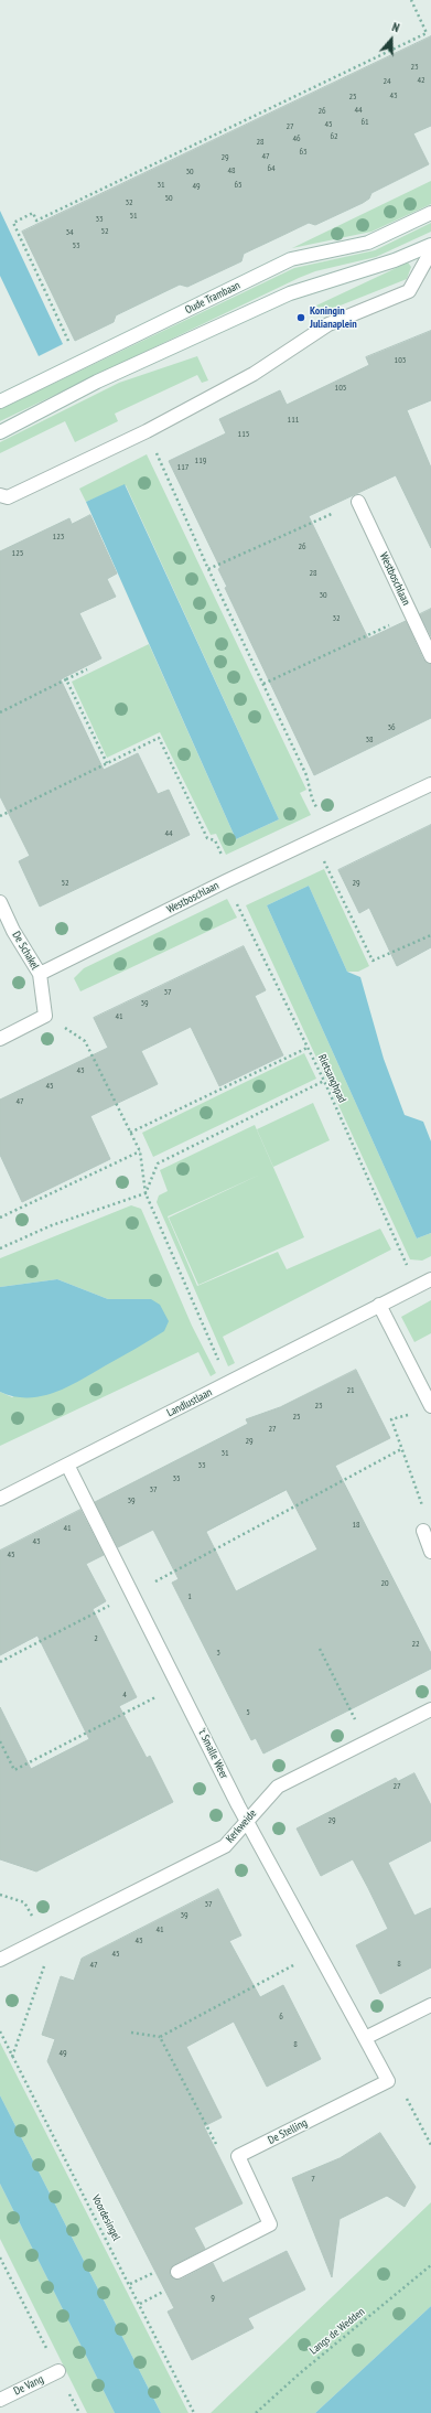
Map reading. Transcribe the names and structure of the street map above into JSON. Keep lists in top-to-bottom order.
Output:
{
  "streets": {
    "street": [
      "Oude Trambaan",
      "Westboschlaan",
      "De Schakel",
      "Landlustlaan",
      "'t Smalle Weer",
      "Kerkweide",
      "De Stelling",
      "De Vang"
    ],
    "path": ["Rietsanghpad", "Voordesingel", "Langs de Wedden"]
  },
  "crossings": [
    ["Westboschlaan", "De Schakel"],
    ["Westboschlaan", "Rietsanghpad"],
    ["Rietsanghpad", "Landlustlaan"],
    ["Landlustlaan", "'t Smalle Weer"],
    ["'t Smalle Weer", "Kerkweide"]
  ],
  "places": ["Koningin Julianaplein"],
  "house_numbers": [
    "23",
    "42",
    "24",
    "43",
    "25",
    "44",
    "26",
    "61",
    "45",
    "27",
    "62",
    "46",
    "28",
    "63",
    "47",
    "29",
    "64",
    "48",
    "30",
    "31",
    "65",
    "49",
    "50",
    "32",
    "51",
    "33",
    "52",
    "34",
    "53",
    "103",
    "105",
    "111",
    "115",
    "119",
    "117",
    "123",
    "26",
    "125",
    "28",
    "30",
    "32",
    "36",
    "38",
    "44",
    "52",
    "29",
    "37",
    "39",
    "41",
    "43",
    "45",
    "47",
    "21",
    "23",
    "25",
    "27",
    "29",
    "31",
    "33",
    "35",
    "37",
    "39",
    "18",
    "41",
    "43",
    "45",
    "20",
    "1",
    "2",
    "22",
    "3",
    "4",
    "5",
    "27",
    "29",
    "37",
    "39",
    "41",
    "43",
    "45",
    "8",
    "47",
    "6",
    "8",
    "49",
    "7",
    "9"
  ],
  "north": "top"
}
